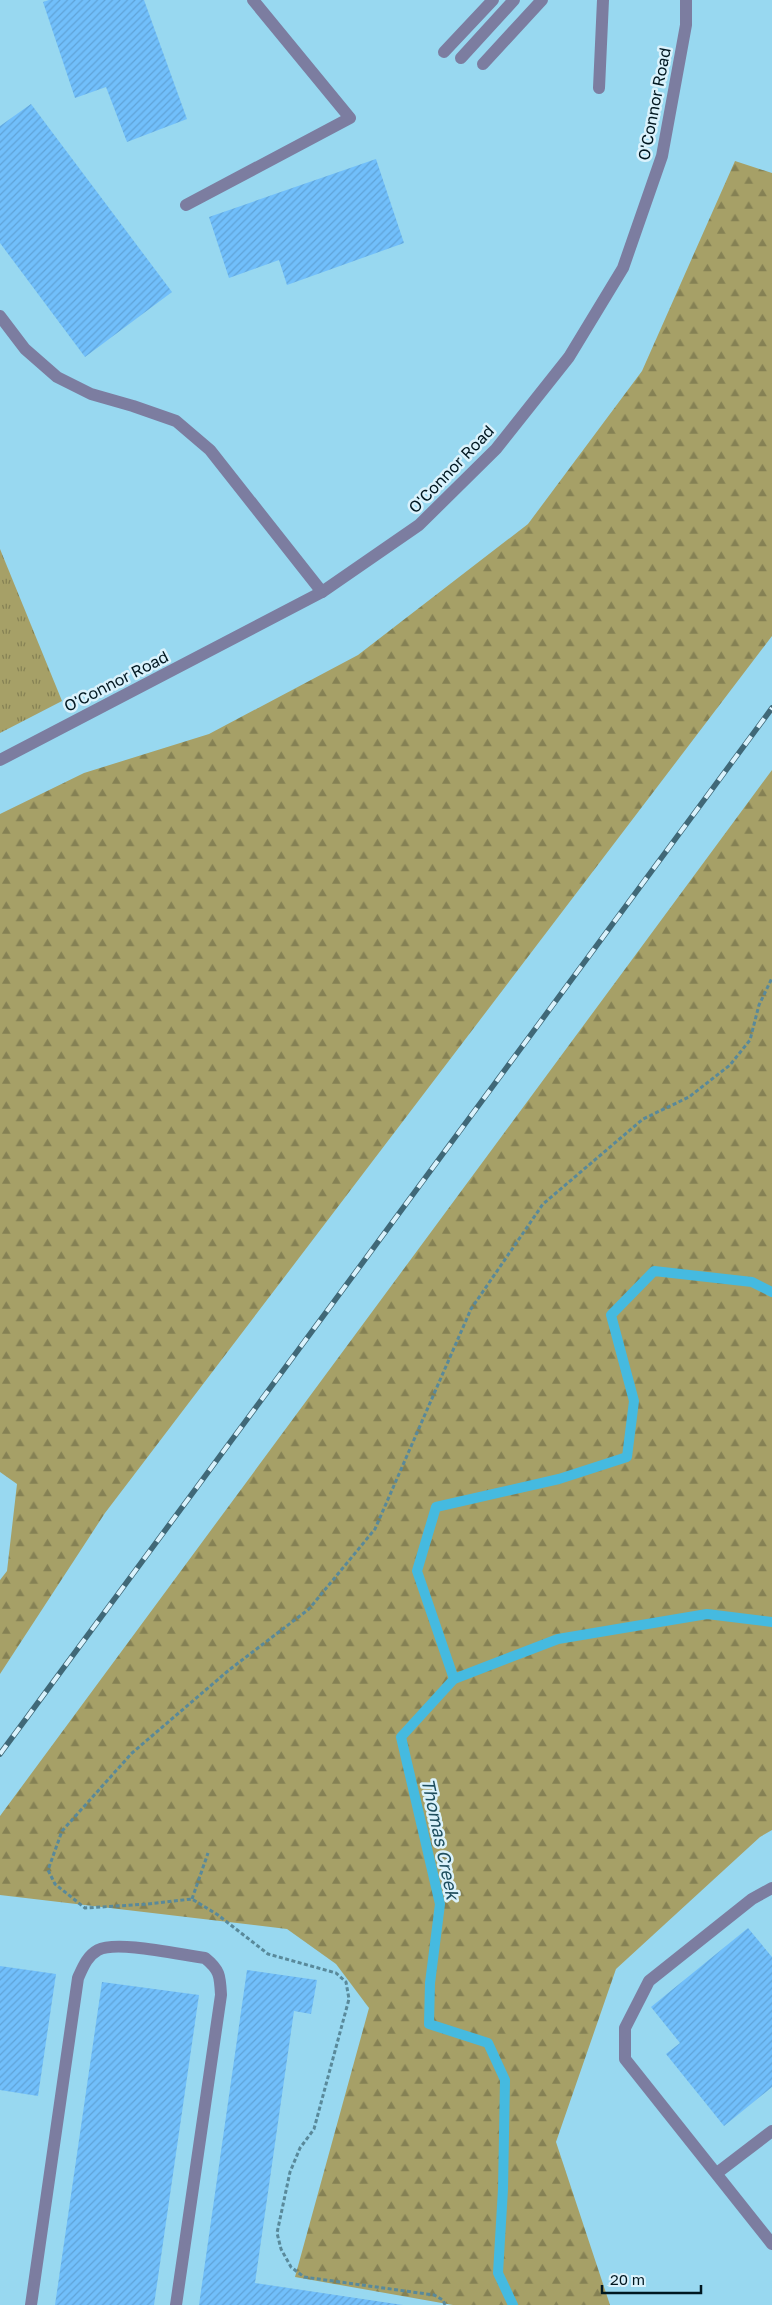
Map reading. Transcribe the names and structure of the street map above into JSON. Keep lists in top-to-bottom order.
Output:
{
  "streets": {
    "street": ["O'Connor Road"]
  },
  "water": ["Thomas Creek"],
  "scale_bar": "20 m"
}
